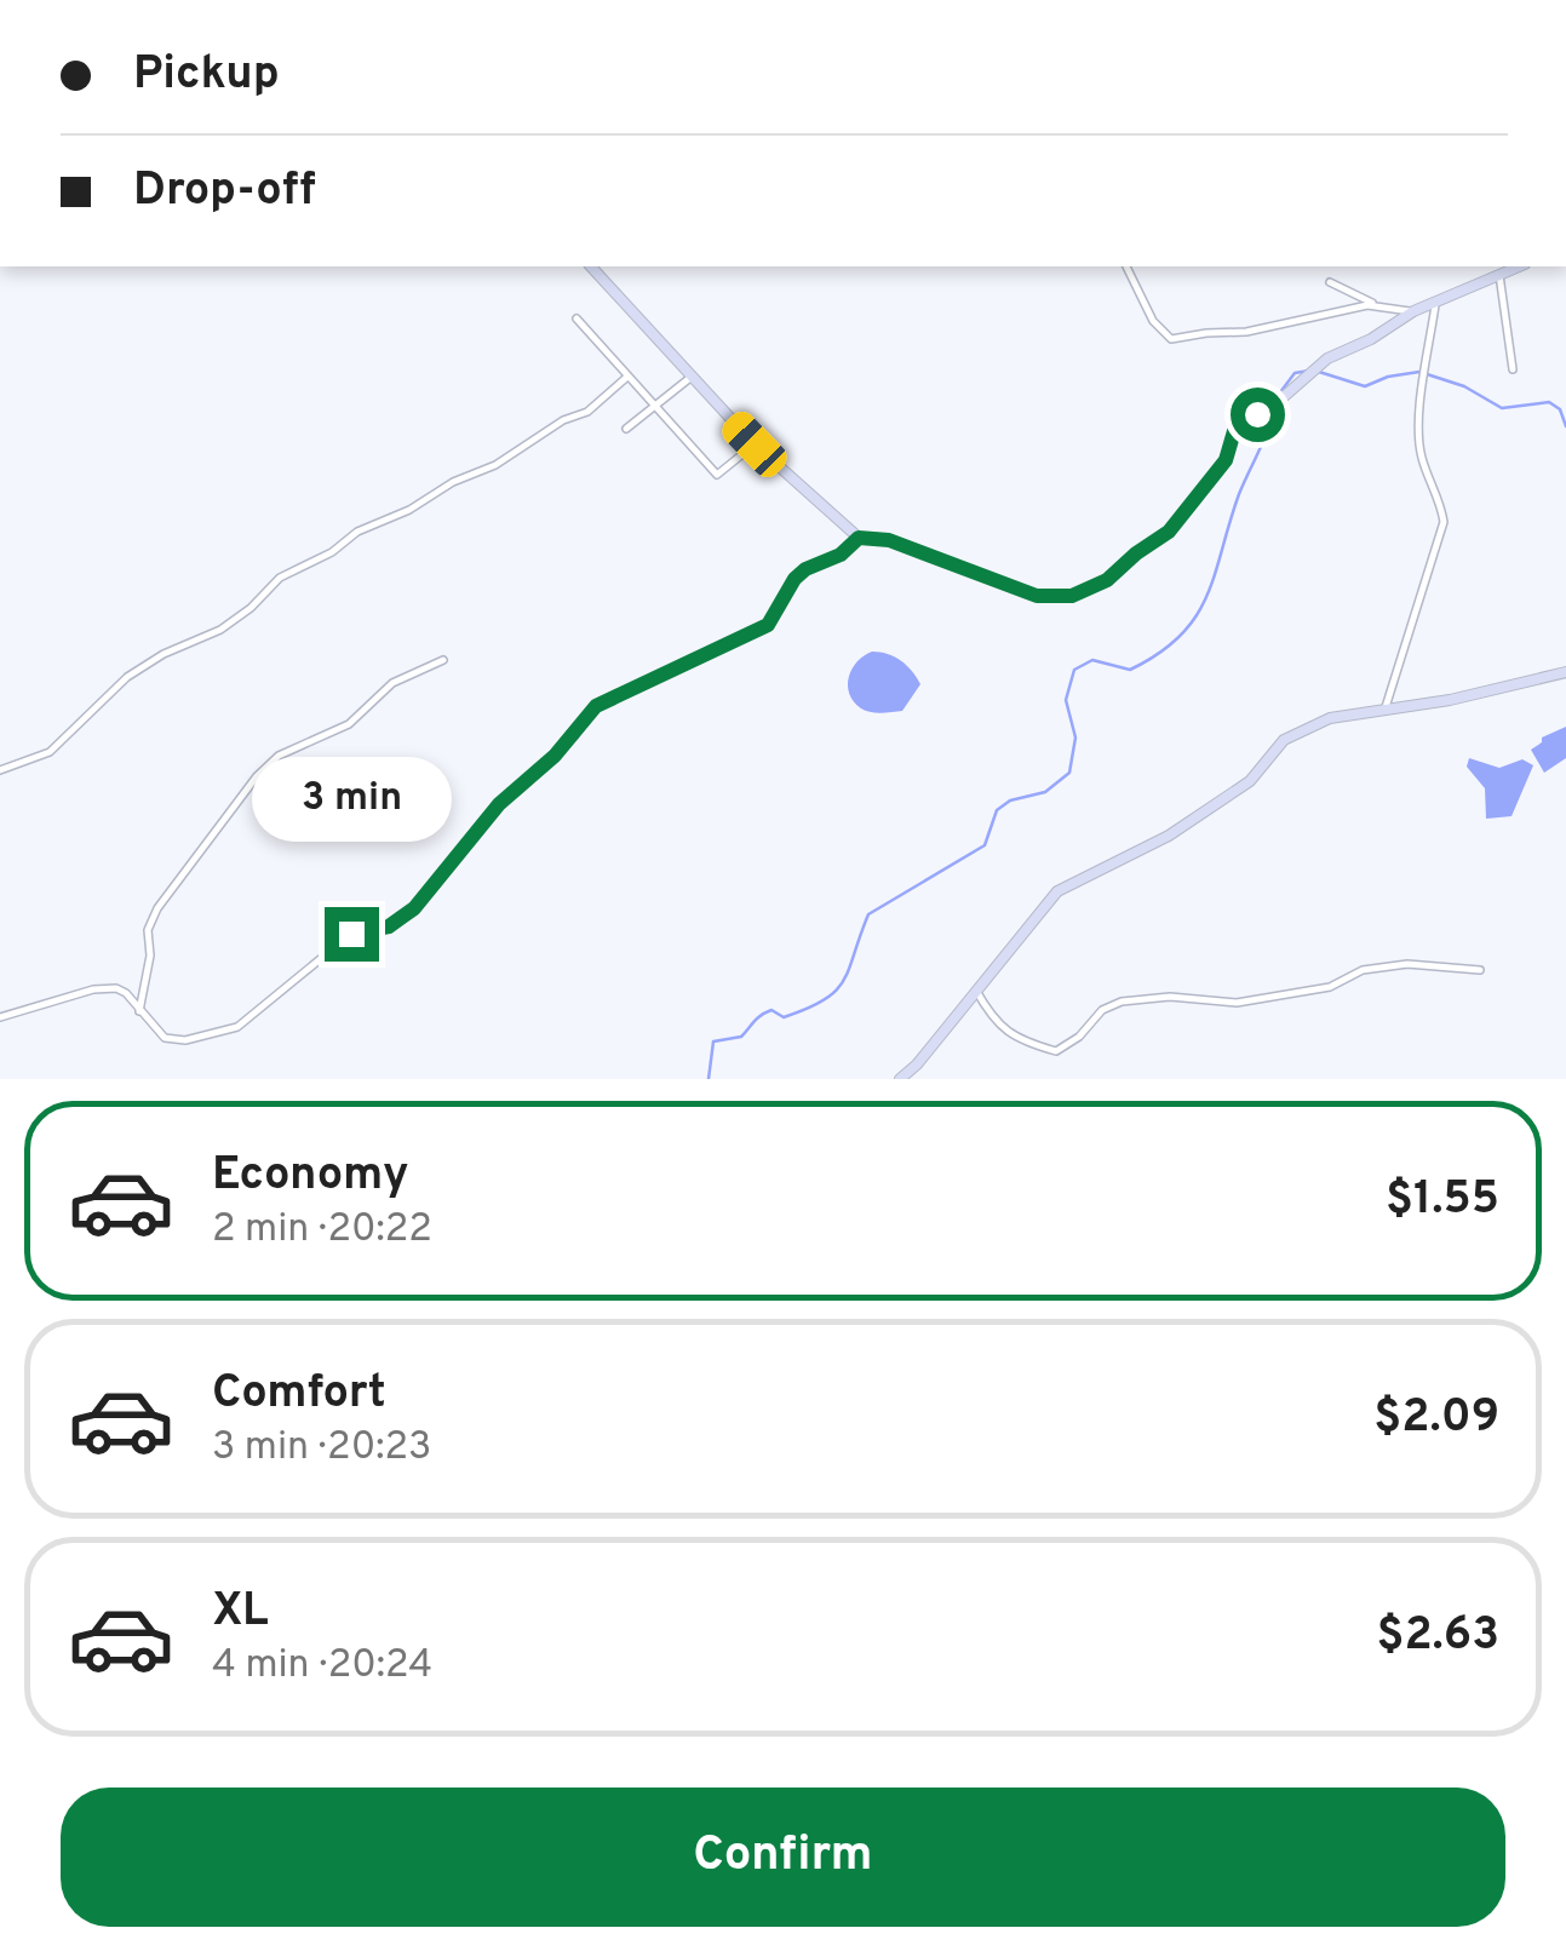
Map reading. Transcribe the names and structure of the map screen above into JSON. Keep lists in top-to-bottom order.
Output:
{
  "page": {
    "banner": ["Pickup", "Drop-off"],
    "bubble": "3 min",
    "list": [
      {
        "name": "Economy",
        "note": "2 min · 20:22",
        "value": "$1.55"
      },
      {
        "name": "Comfort",
        "note": "3 min · 20:23",
        "value": "$2.09"
      },
      {
        "name": "XL",
        "note": "4 min · 20:24",
        "value": "$2.63"
      }
    ],
    "buttons": "Confirm"
  }
}
